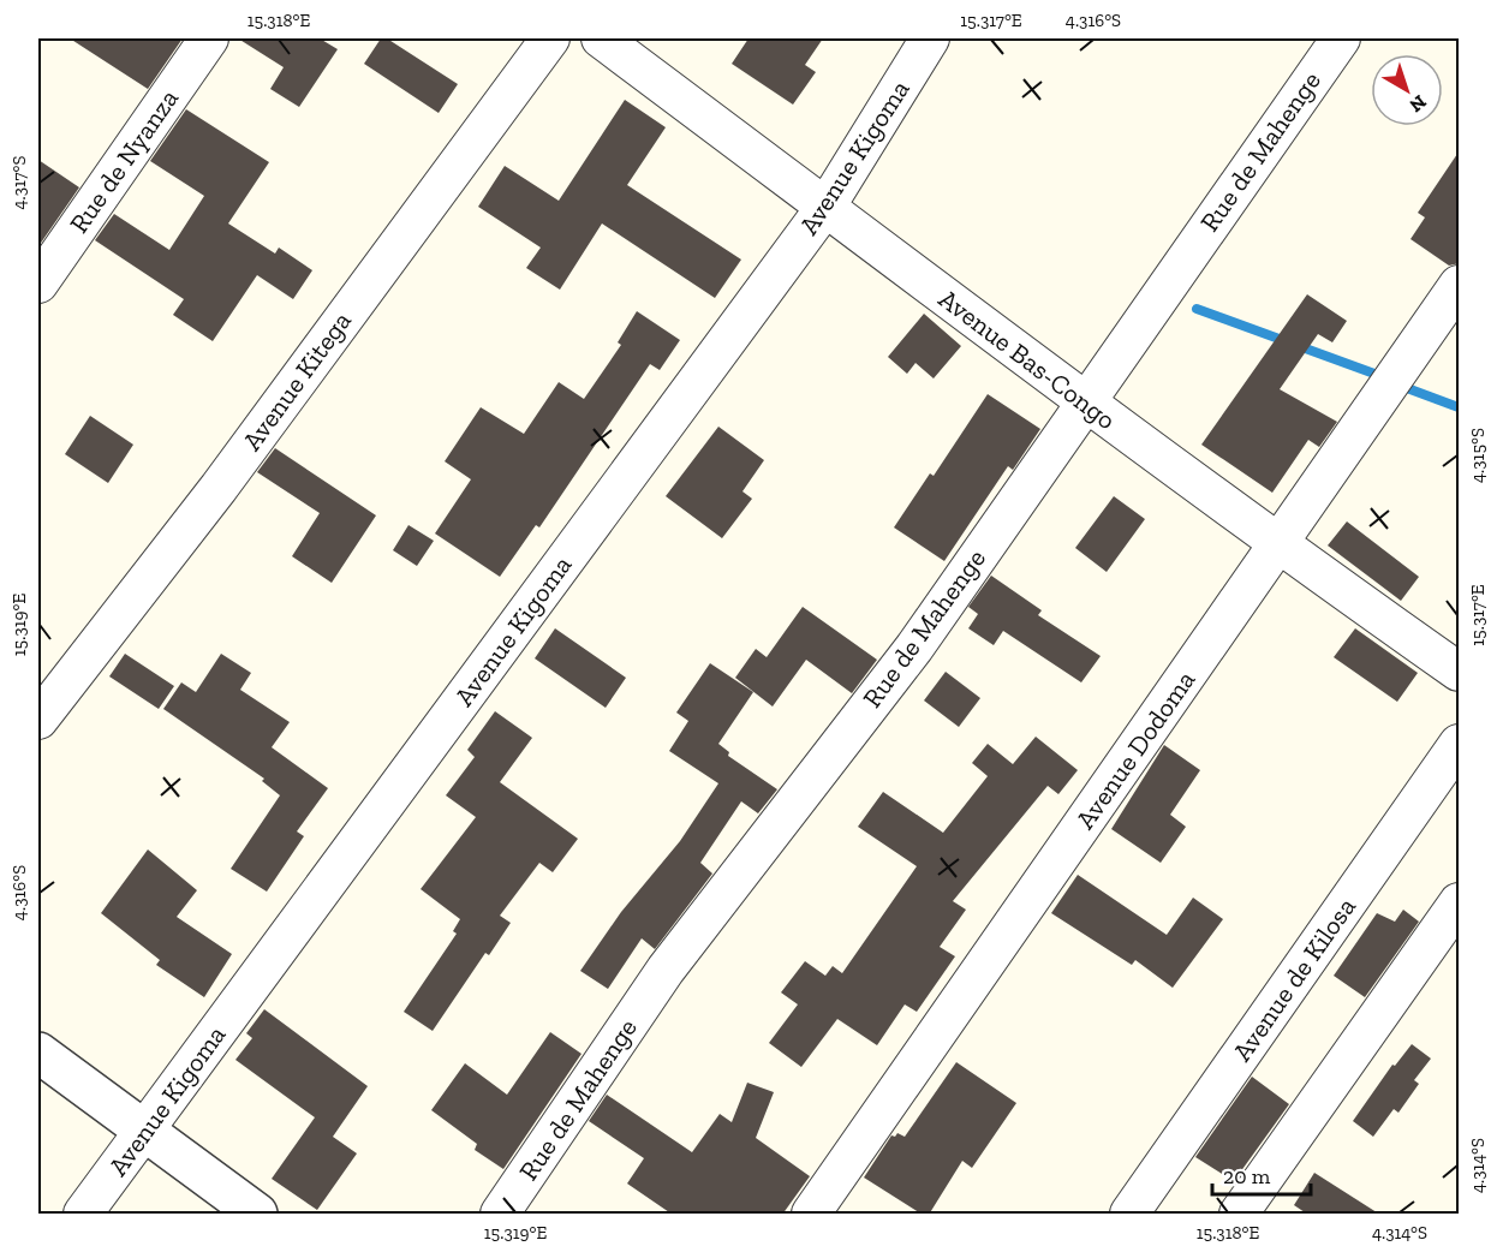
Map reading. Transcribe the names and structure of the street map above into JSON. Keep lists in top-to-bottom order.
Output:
{
  "streets": {
    "street": [
      "Rue de Mahenge",
      "Avenue Kigoma",
      "Rue de Nyanza",
      "Avenue Bas-Congo",
      "Avenue Kitega",
      "Avenue Dodoma",
      "Avenue de Kilosa"
    ]
  },
  "crossings": [
    ["Rue de Mahenge", "Avenue Bas-Congo"],
    ["Avenue Kigoma", "Avenue Bas-Congo"],
    ["Avenue Bas-Congo", "Avenue Dodoma"]
  ],
  "scale_bar": "20 m",
  "north": "bottom right",
  "coordinates": [
    "15.318°E",
    "15.317°E",
    "4.316°S",
    "4.317°S",
    "4.315°S",
    "15.319°E",
    "4.314°S"
  ]
}
